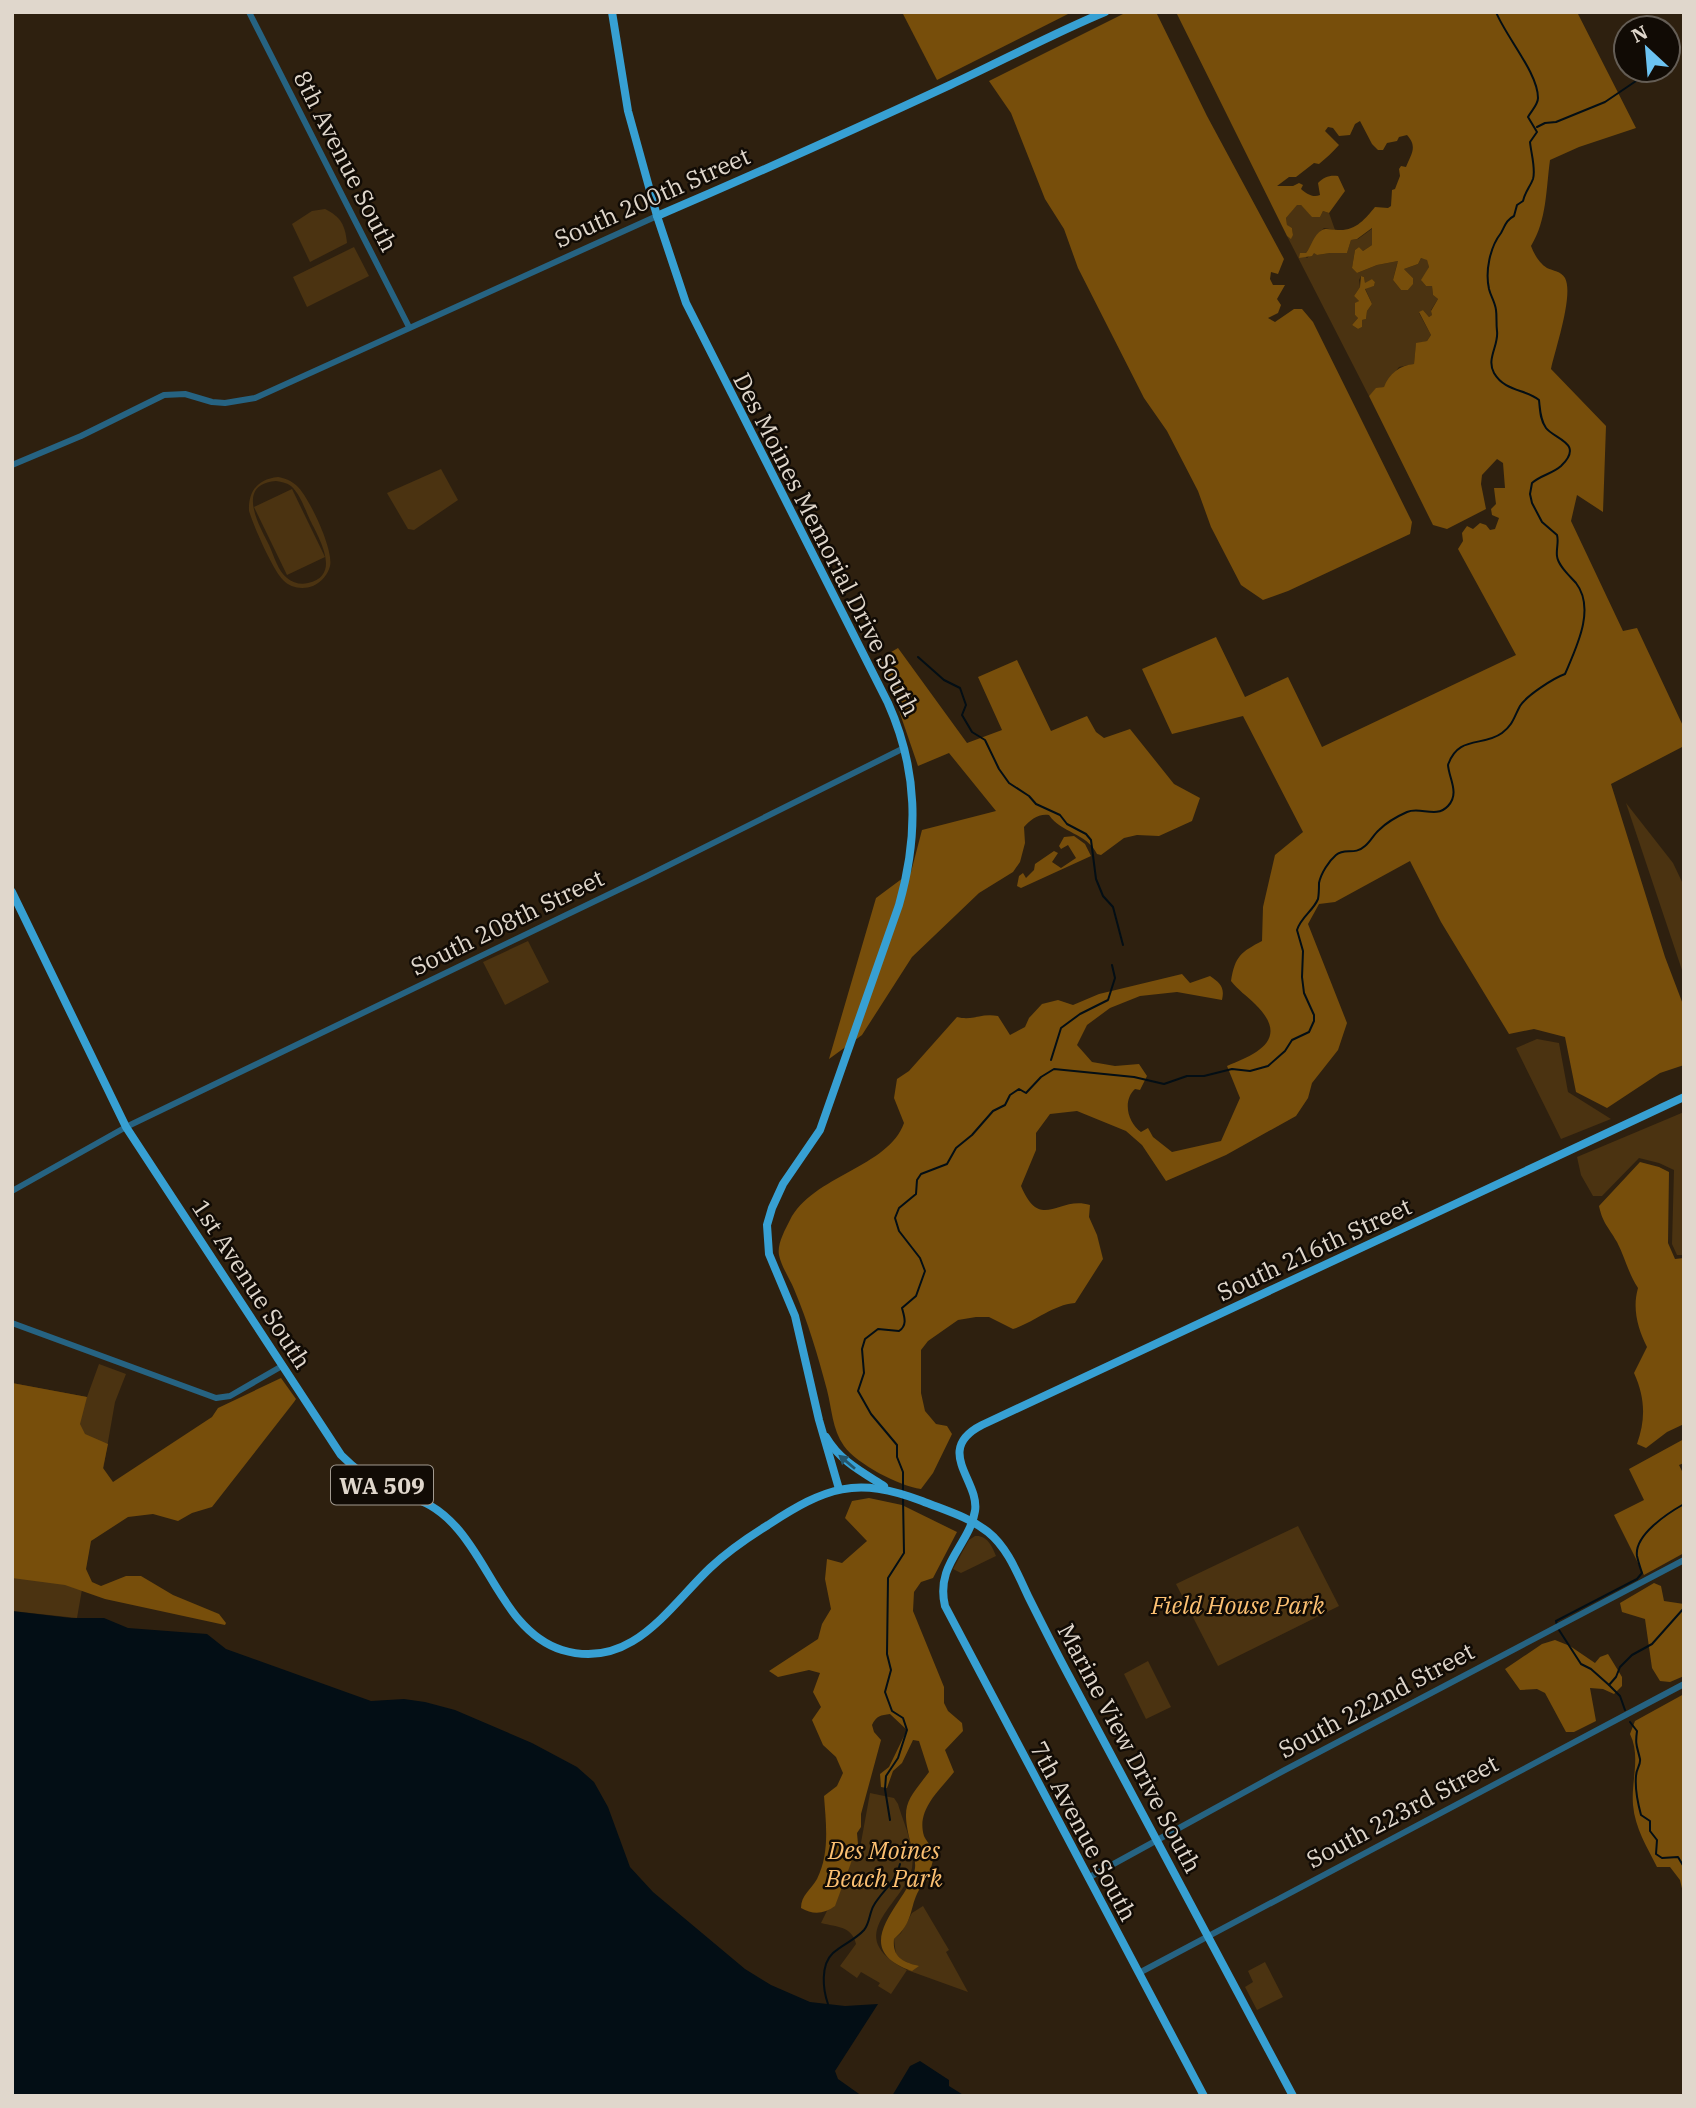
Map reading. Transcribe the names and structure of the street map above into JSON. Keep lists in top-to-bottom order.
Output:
{
  "streets": {
    "main road": [
      "South 200th Street",
      "Des Moines Memorial Drive South",
      "South 216th Street",
      "1st Avenue South",
      "WA 509",
      "Marine View Drive South",
      "7th Avenue South"
    ],
    "street": [
      "8th Avenue South",
      "South 208th Street",
      "South 222nd Street",
      "South 223rd Street"
    ]
  },
  "crossings": [
    ["8th Avenue South", "South 200th Street"],
    ["South 200th Street", "Des Moines Memorial Drive South"],
    ["Des Moines Memorial Drive South", "South 208th Street"],
    ["Des Moines Memorial Drive South", "1st Avenue South"],
    ["Des Moines Memorial Drive South", "Marine View Drive South"],
    ["South 208th Street", "1st Avenue South"],
    ["South 216th Street", "Marine View Drive South"],
    ["South 216th Street", "7th Avenue South"],
    ["1st Avenue South", "Marine View Drive South"],
    ["South 222nd Street", "Marine View Drive South"],
    ["South 222nd Street", "7th Avenue South"],
    ["Marine View Drive South", "South 223rd Street"],
    ["Marine View Drive South", "7th Avenue South"],
    ["South 223rd Street", "7th Avenue South"]
  ],
  "parks": ["Field House Park", "Des Moines Beach Park"],
  "north": "top left"
}
